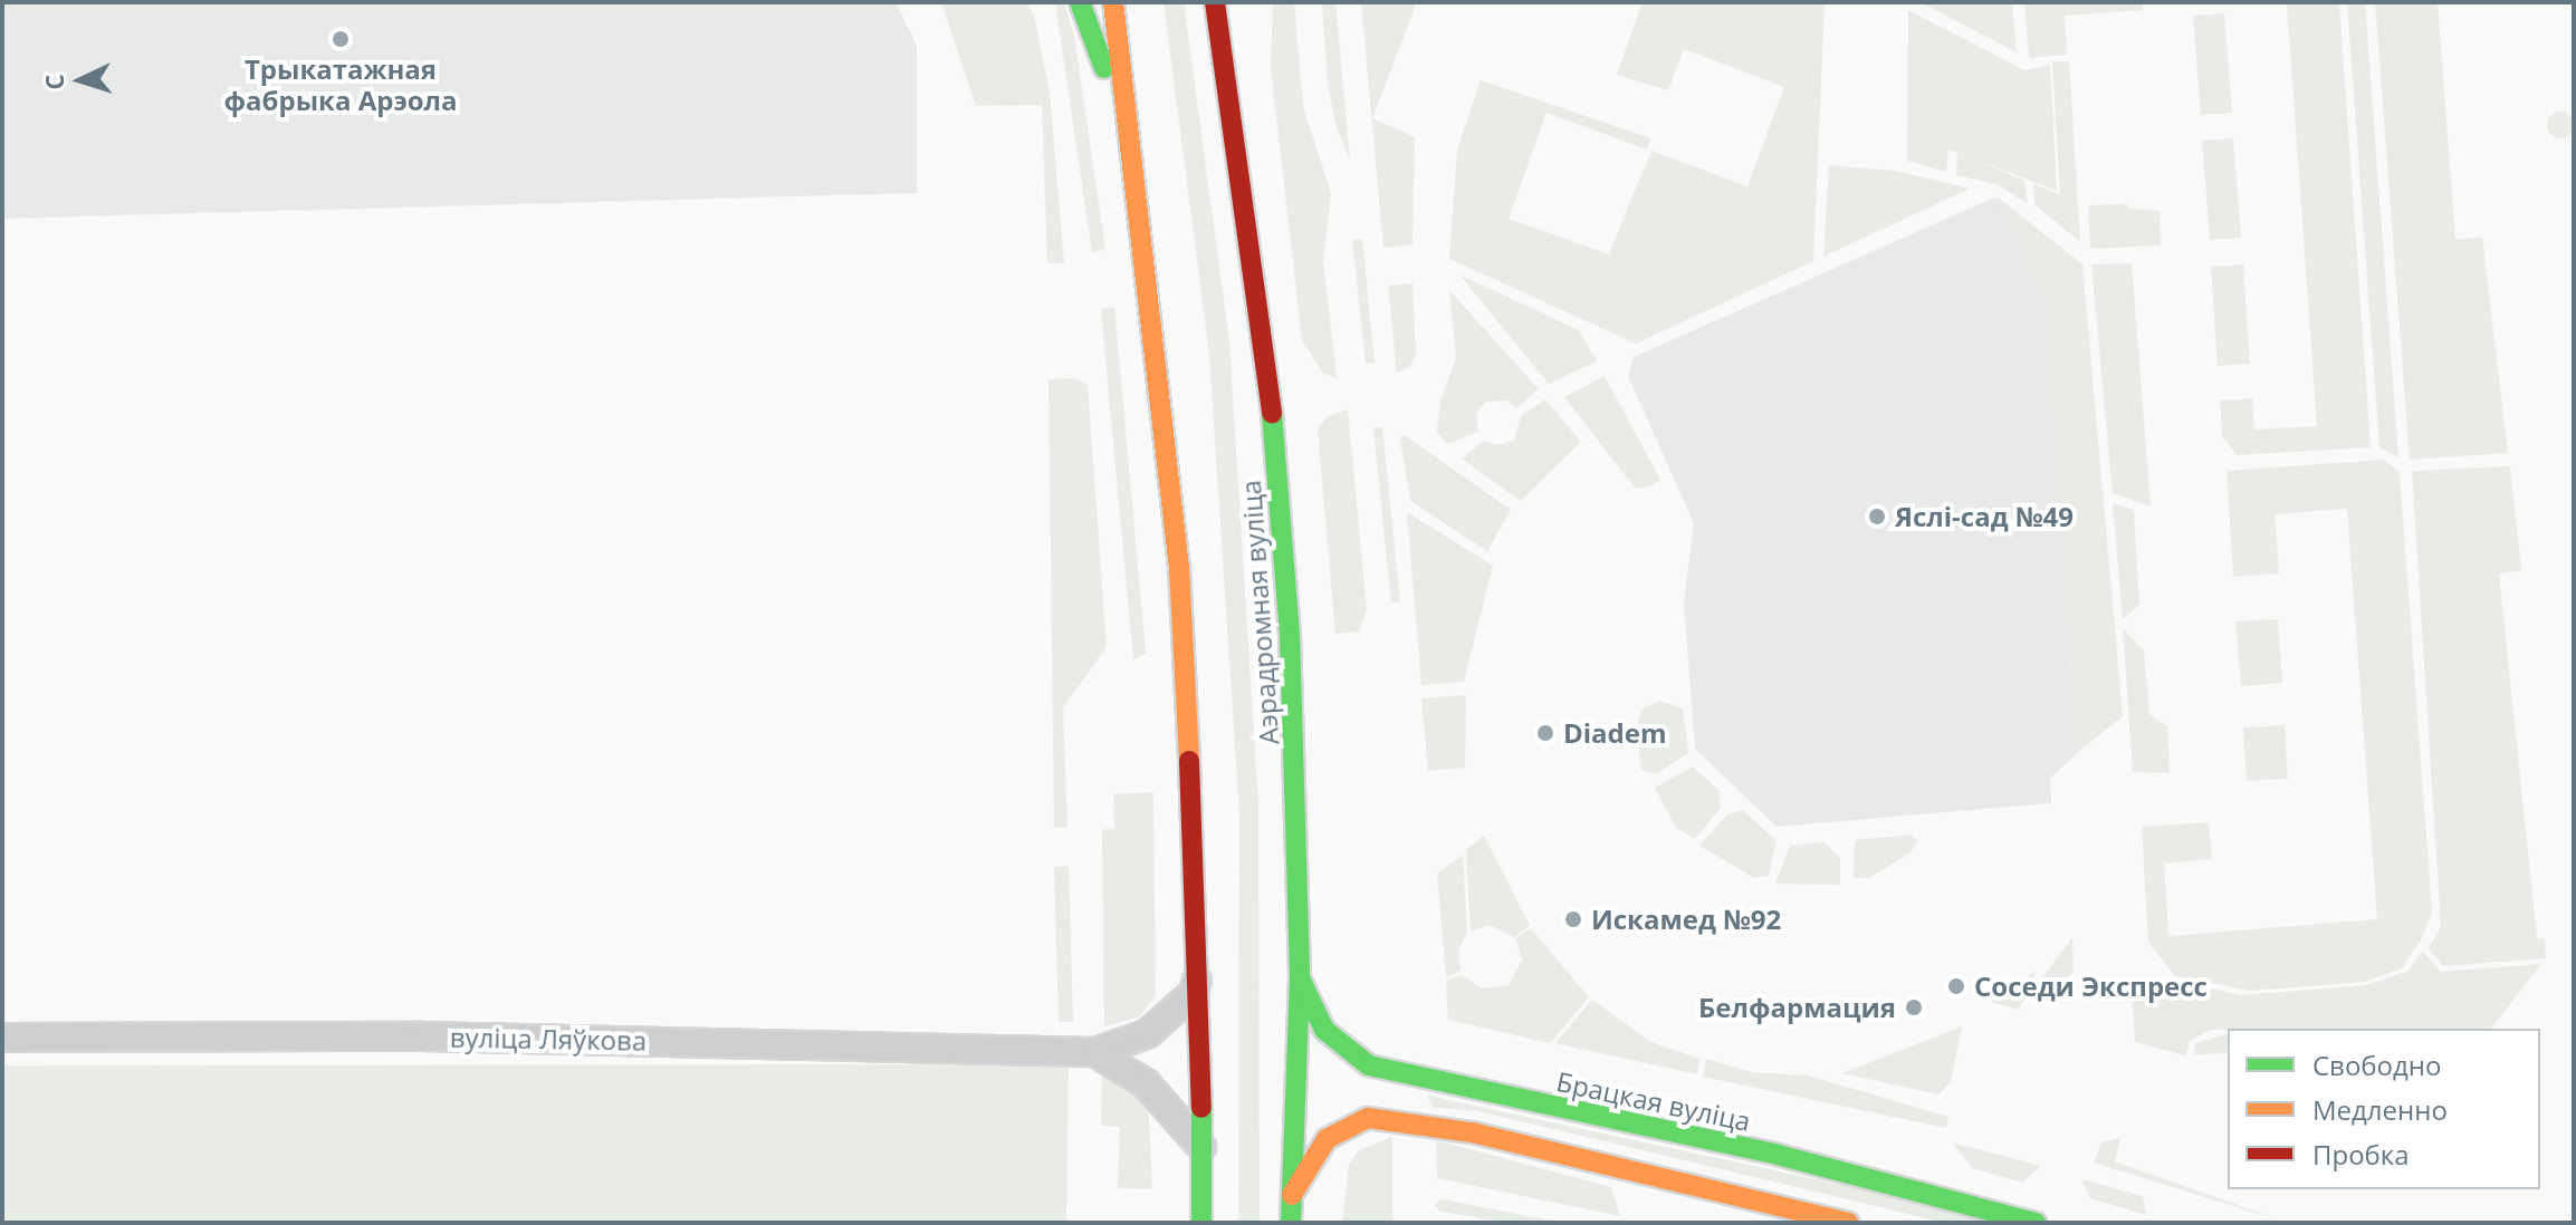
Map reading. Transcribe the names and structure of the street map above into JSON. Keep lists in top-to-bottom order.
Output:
{
  "streets": {
    "main road": ["Аэрадромная вуліца", "Брацкая вуліца"],
    "street": ["вуліца Ляўкова"]
  },
  "crossings": [
    ["Аэрадромная вуліца", "Брацкая вуліца"]
  ],
  "places": [
    "Трыкатажная фабрыка Арэола",
    "Яслі-сад №49",
    "Diadem",
    "Искамед №92",
    "Соседи Экспресс",
    "Белфармация"
  ],
  "legend": ["Свободно", "Медленно", "Пробка"],
  "north": "left"
}
